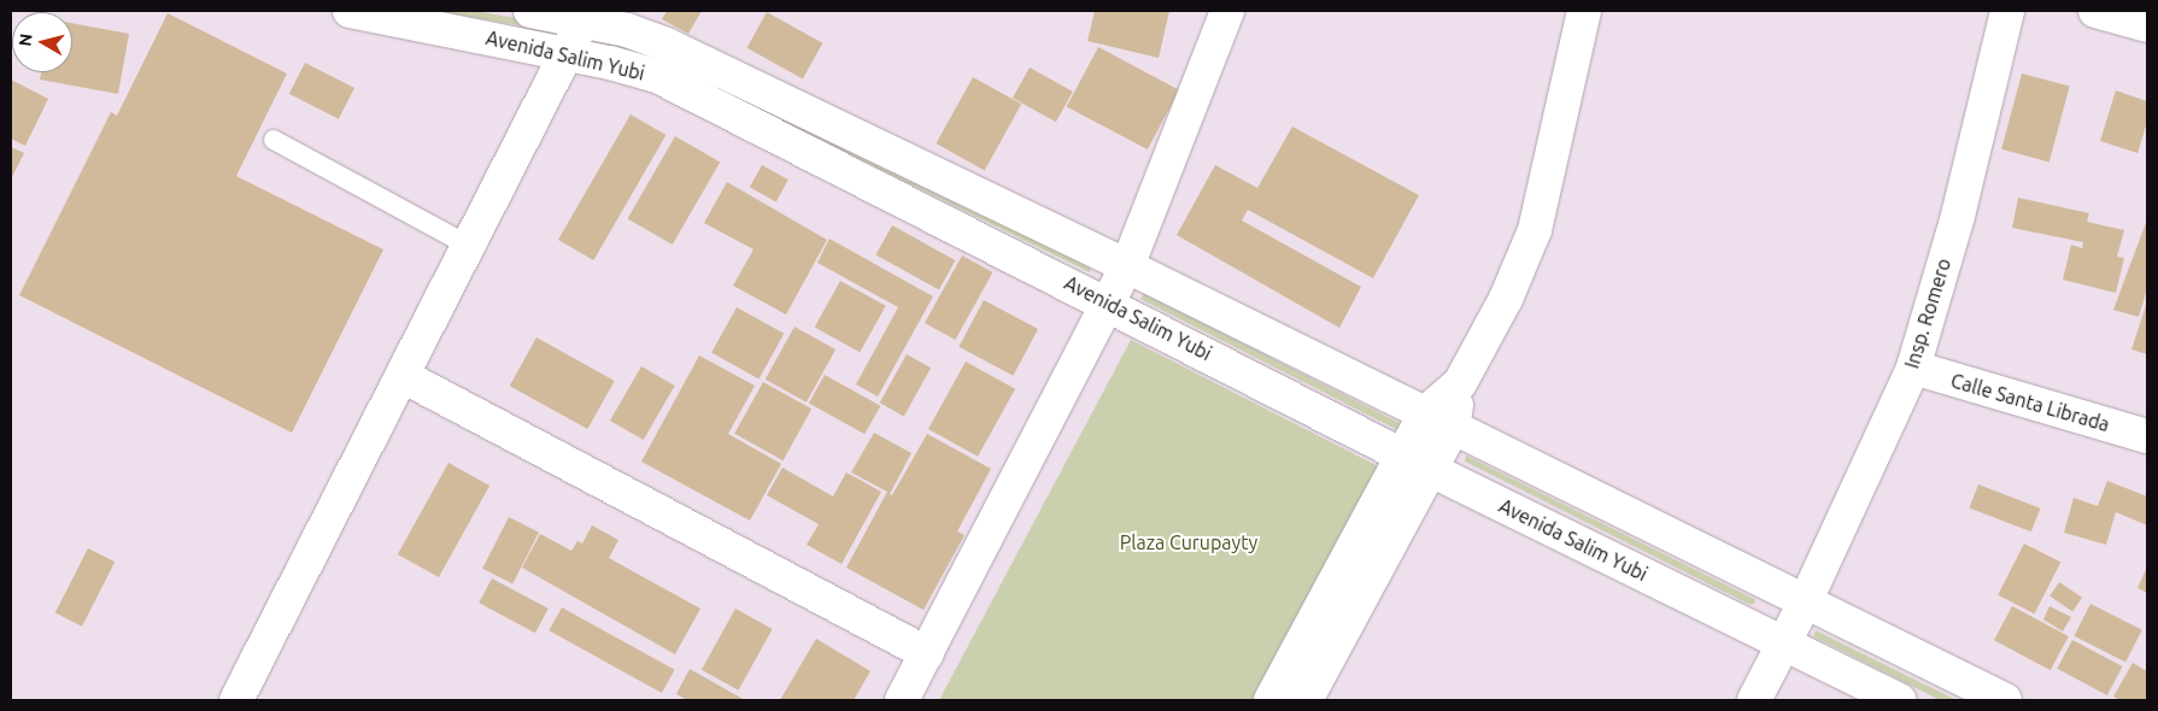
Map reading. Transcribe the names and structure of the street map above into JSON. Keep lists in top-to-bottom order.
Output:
{
  "streets": {
    "street": ["Avenida Salim Yubi", "Insp. Romero", "Calle Santa Librada"]
  },
  "crossings": [
    ["Avenida Salim Yubi", "Insp. Romero"],
    ["Insp. Romero", "Calle Santa Librada"]
  ],
  "parks": ["Plaza Curupayty"],
  "north": "left"
}
